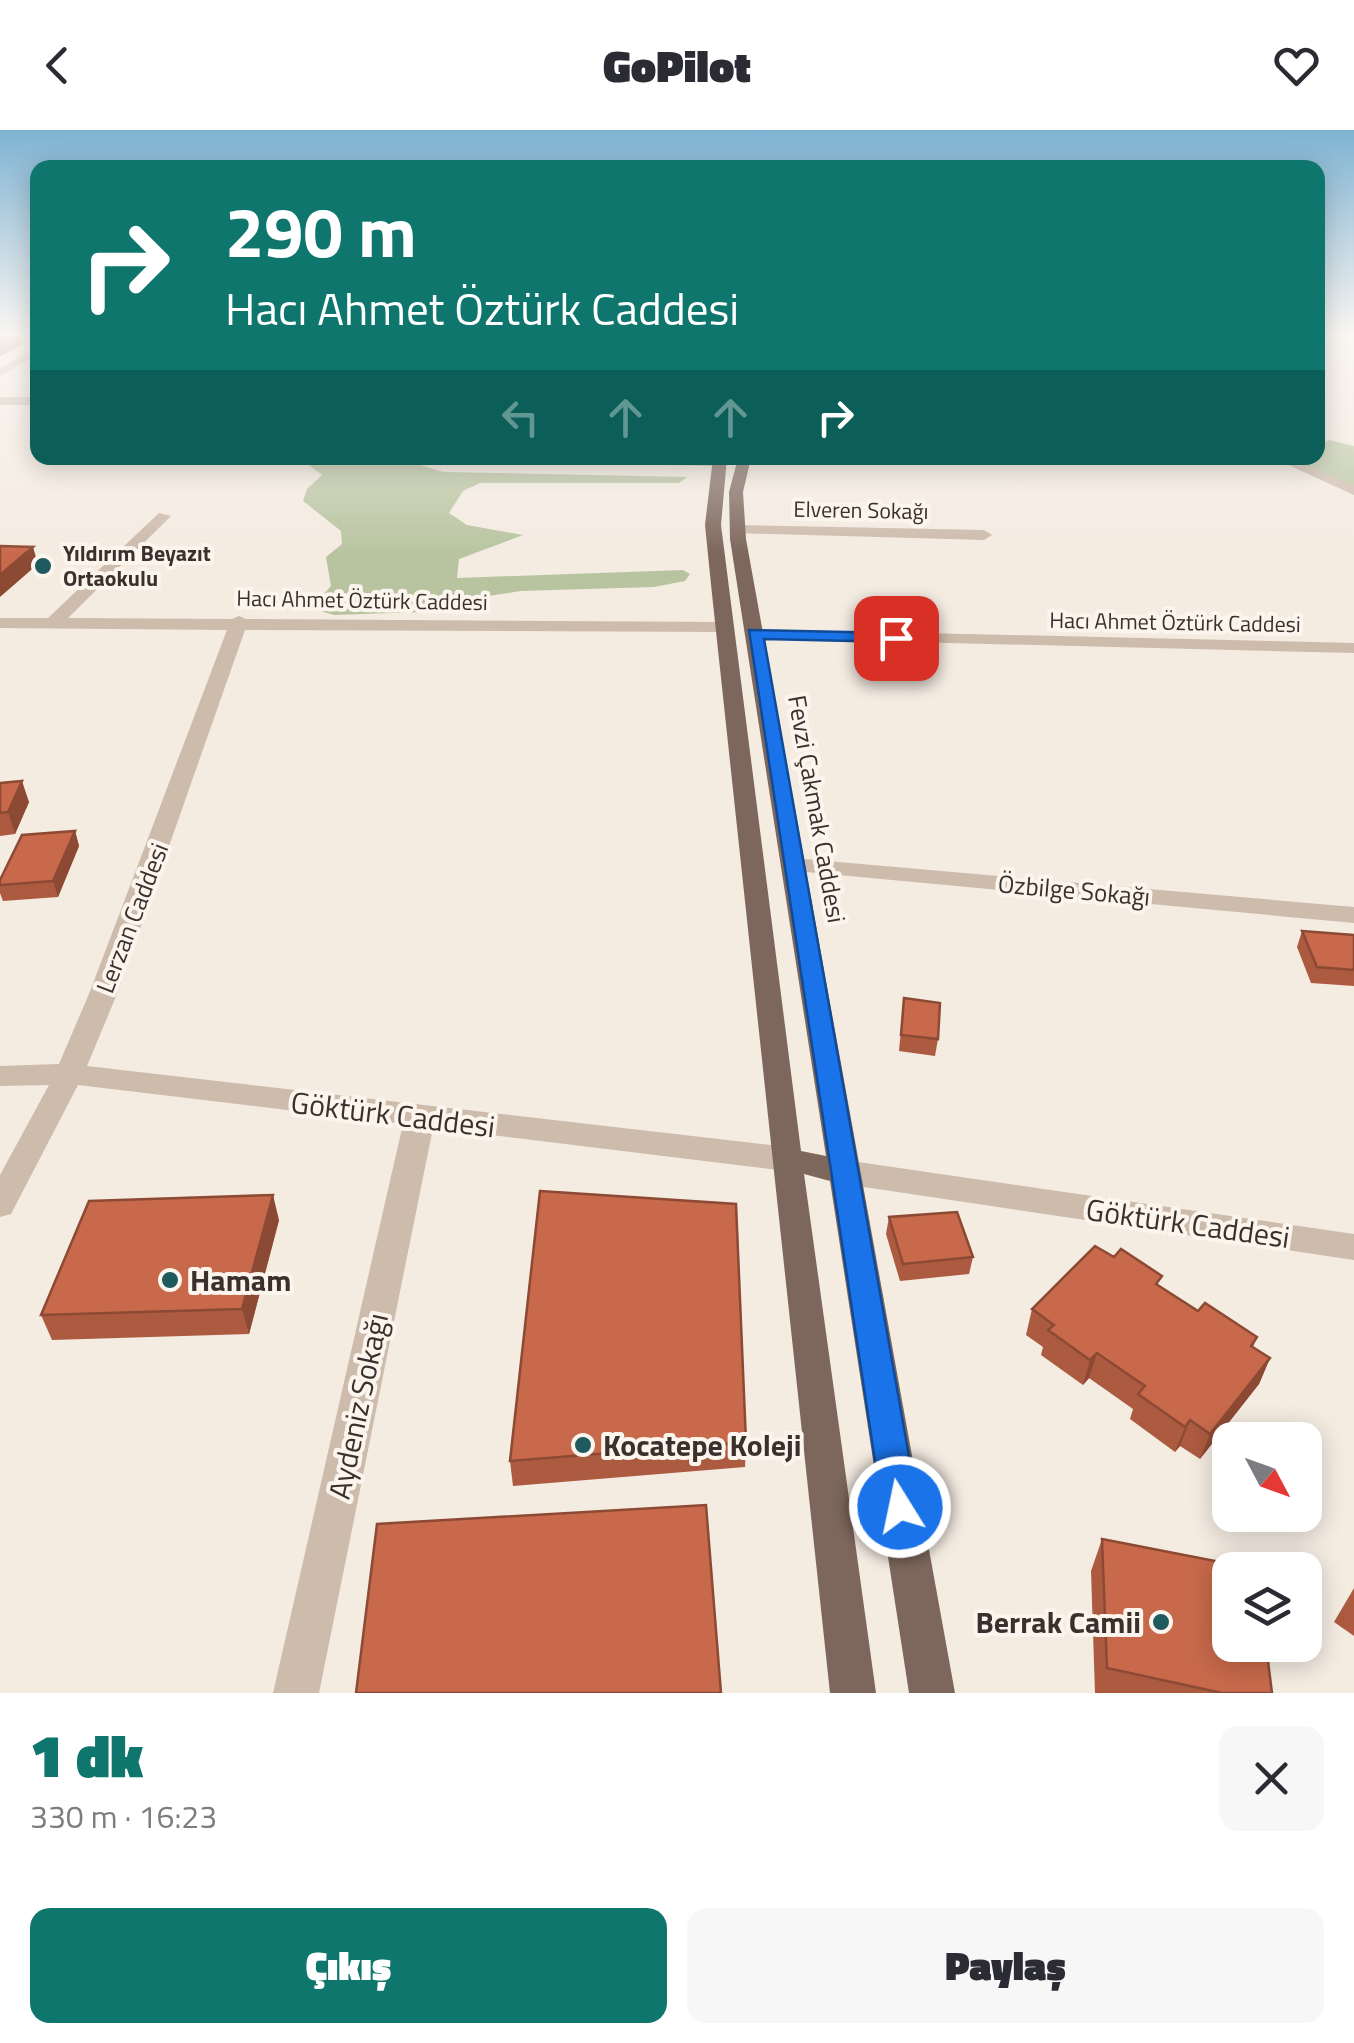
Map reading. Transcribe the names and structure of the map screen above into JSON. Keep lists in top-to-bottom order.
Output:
{
  "streets": {
    "main road": ["Fevzi Çakmak Caddesi"],
    "street": [
      "Elveren Sokağı",
      "Hacı Ahmet Öztürk Caddesi",
      "Özbilge Sokağı",
      "Lerzan Caddesi",
      "Göktürk Caddesi",
      "Aydeniz Sokağı"
    ]
  },
  "crossings": [
    ["Elveren Sokağı", "Fevzi Çakmak Caddesi"],
    ["Hacı Ahmet Öztürk Caddesi", "Fevzi Çakmak Caddesi"],
    ["Hacı Ahmet Öztürk Caddesi", "Lerzan Caddesi"],
    ["Fevzi Çakmak Caddesi", "Özbilge Sokağı"],
    ["Fevzi Çakmak Caddesi", "Göktürk Caddesi"],
    ["Lerzan Caddesi", "Göktürk Caddesi"],
    ["Göktürk Caddesi", "Aydeniz Sokağı"]
  ],
  "places": [
    "Yıldırım Beyazıt Ortaokulu",
    "Hamam",
    "Kocatepe Koleji",
    "Berrak Camii"
  ],
  "north": "bottom right",
  "page": {
    "header": "GoPilot",
    "turn": ["290 m", "Hacı Ahmet Öztürk Caddesi"],
    "heading": ["1 dk", "330 m · 16:23"],
    "buttons": ["Çıkış", "Paylaş"]
  }
}
